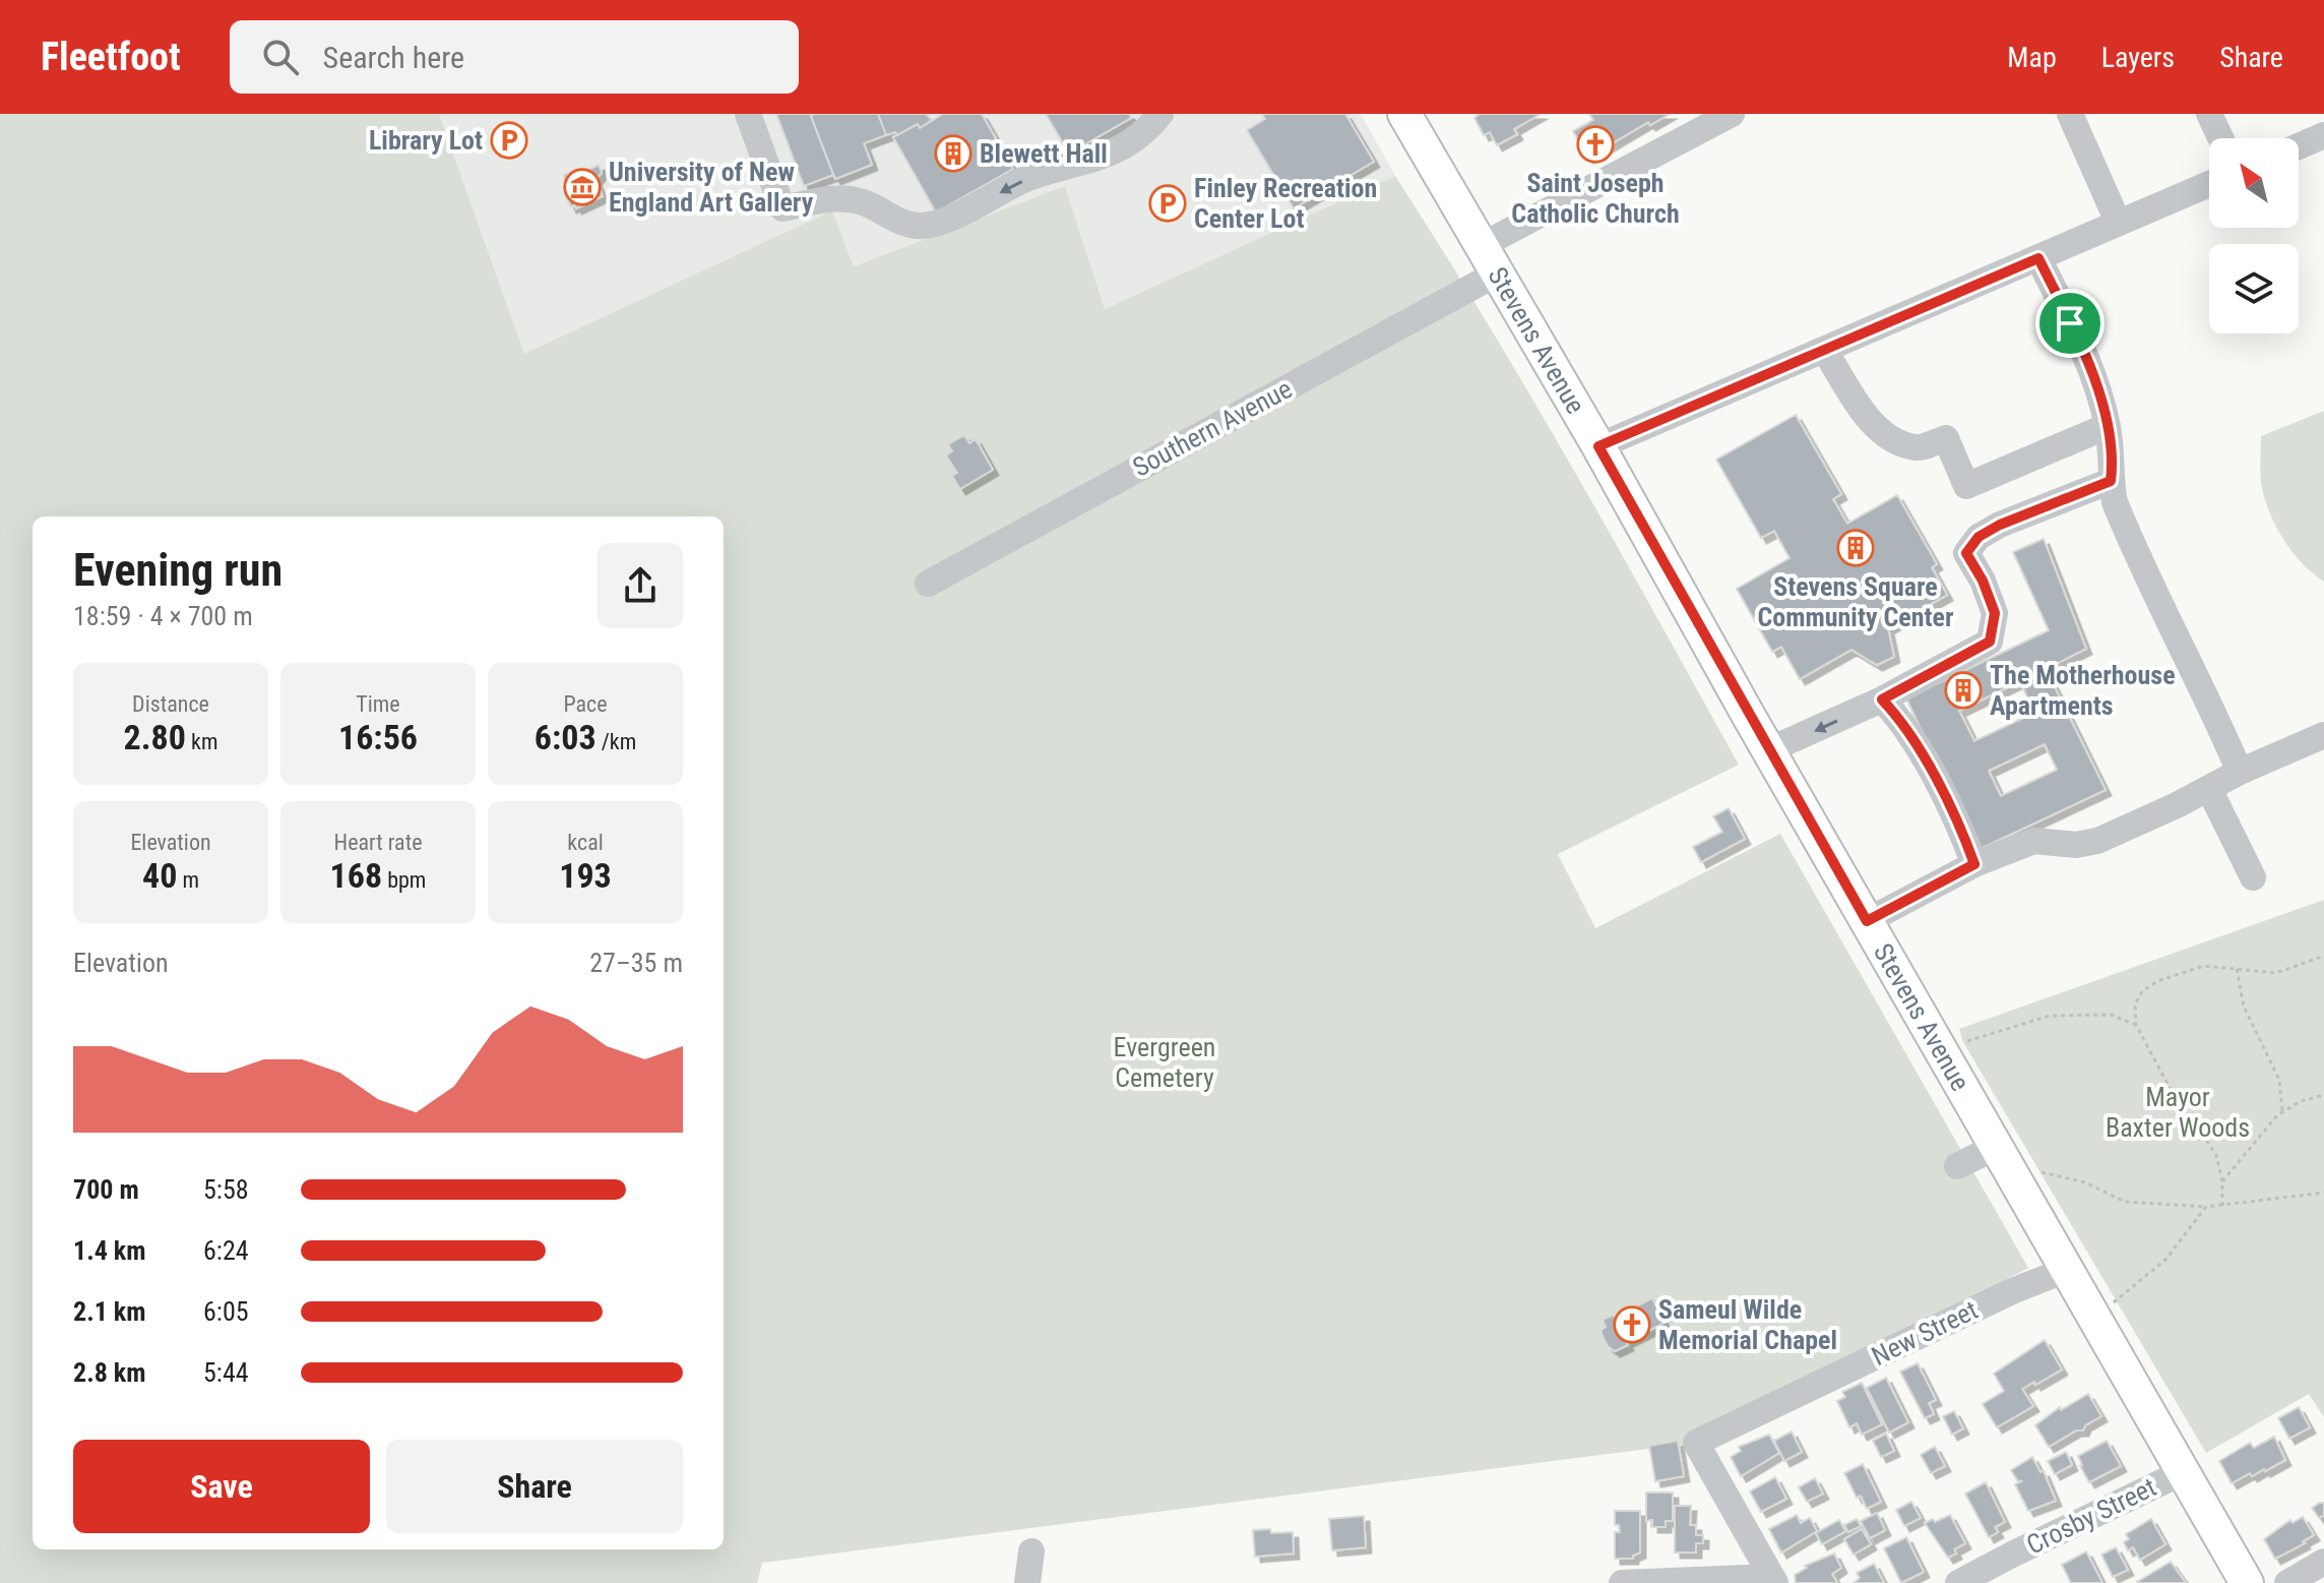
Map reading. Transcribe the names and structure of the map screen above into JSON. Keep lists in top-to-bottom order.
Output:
{
  "streets": {
    "main road": ["Stevens Avenue"],
    "street": ["Southern Avenue", "New Street", "Crosby Street"]
  },
  "crossings": [
    ["Stevens Avenue", "Southern Avenue"],
    ["Stevens Avenue", "New Street"],
    ["Stevens Avenue", "Crosby Street"]
  ],
  "parks": ["Evergreen Cemetery", "Mayor Baxter Woods"],
  "places": {
    "parking": ["Library Lot", "Finley Recreation Center Lot"],
    "church": ["Saint Joseph Catholic Church", "Sameul Wilde Memorial Chapel"],
    "building": ["Blewett Hall", "Stevens Square Community Center", "The Motherhouse Apartments"],
    "museum": ["University of New England Art Gallery"]
  },
  "north": "top left",
  "page": {
    "header": "Fleetfoot",
    "search": "Search here",
    "nav": ["Map", "Layers", "Share"],
    "heading": ["Evening run", "18:59 · 4 × 700 m"],
    "stats": [
      ["Distance", "2.80 km"],
      ["Time", "16:56"],
      ["Pace", "6:03 /km"],
      ["Elevation", "40 m"],
      ["Heart rate", "168 bpm"],
      ["kcal", "193"]
    ],
    "chart": ["Elevation", "27–35 m"],
    "list": [
      {
        "name": "700 m",
        "note": "5:58"
      },
      {
        "name": "1.4 km",
        "note": "6:24"
      },
      {
        "name": "2.1 km",
        "note": "6:05"
      },
      {
        "name": "2.8 km",
        "note": "5:44"
      }
    ],
    "buttons": ["Save", "Share"]
  }
}
